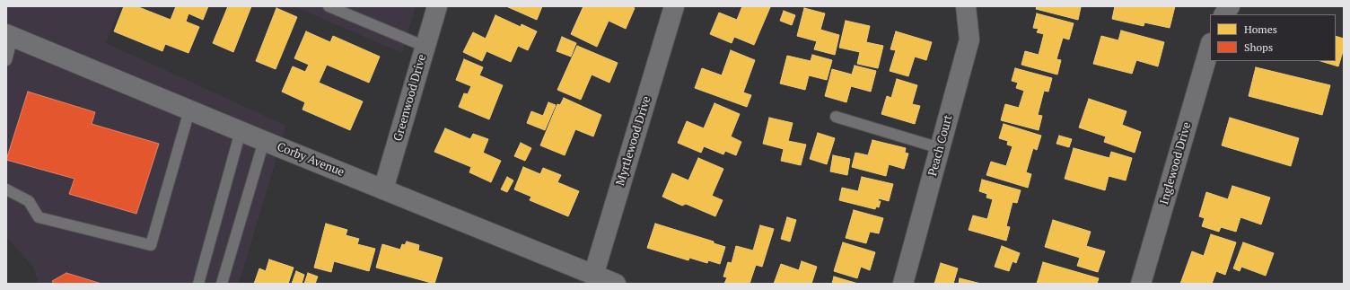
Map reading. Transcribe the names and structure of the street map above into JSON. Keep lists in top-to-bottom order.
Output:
{
  "streets": {
    "street": [
      "Greenwood Drive",
      "Myrtlewood Drive",
      "Peach Court",
      "Corby Avenue",
      "Inglewood Drive"
    ]
  },
  "crossings": [
    ["Greenwood Drive", "Corby Avenue"],
    ["Myrtlewood Drive", "Corby Avenue"]
  ],
  "legend": ["Homes", "Shops"]
}
